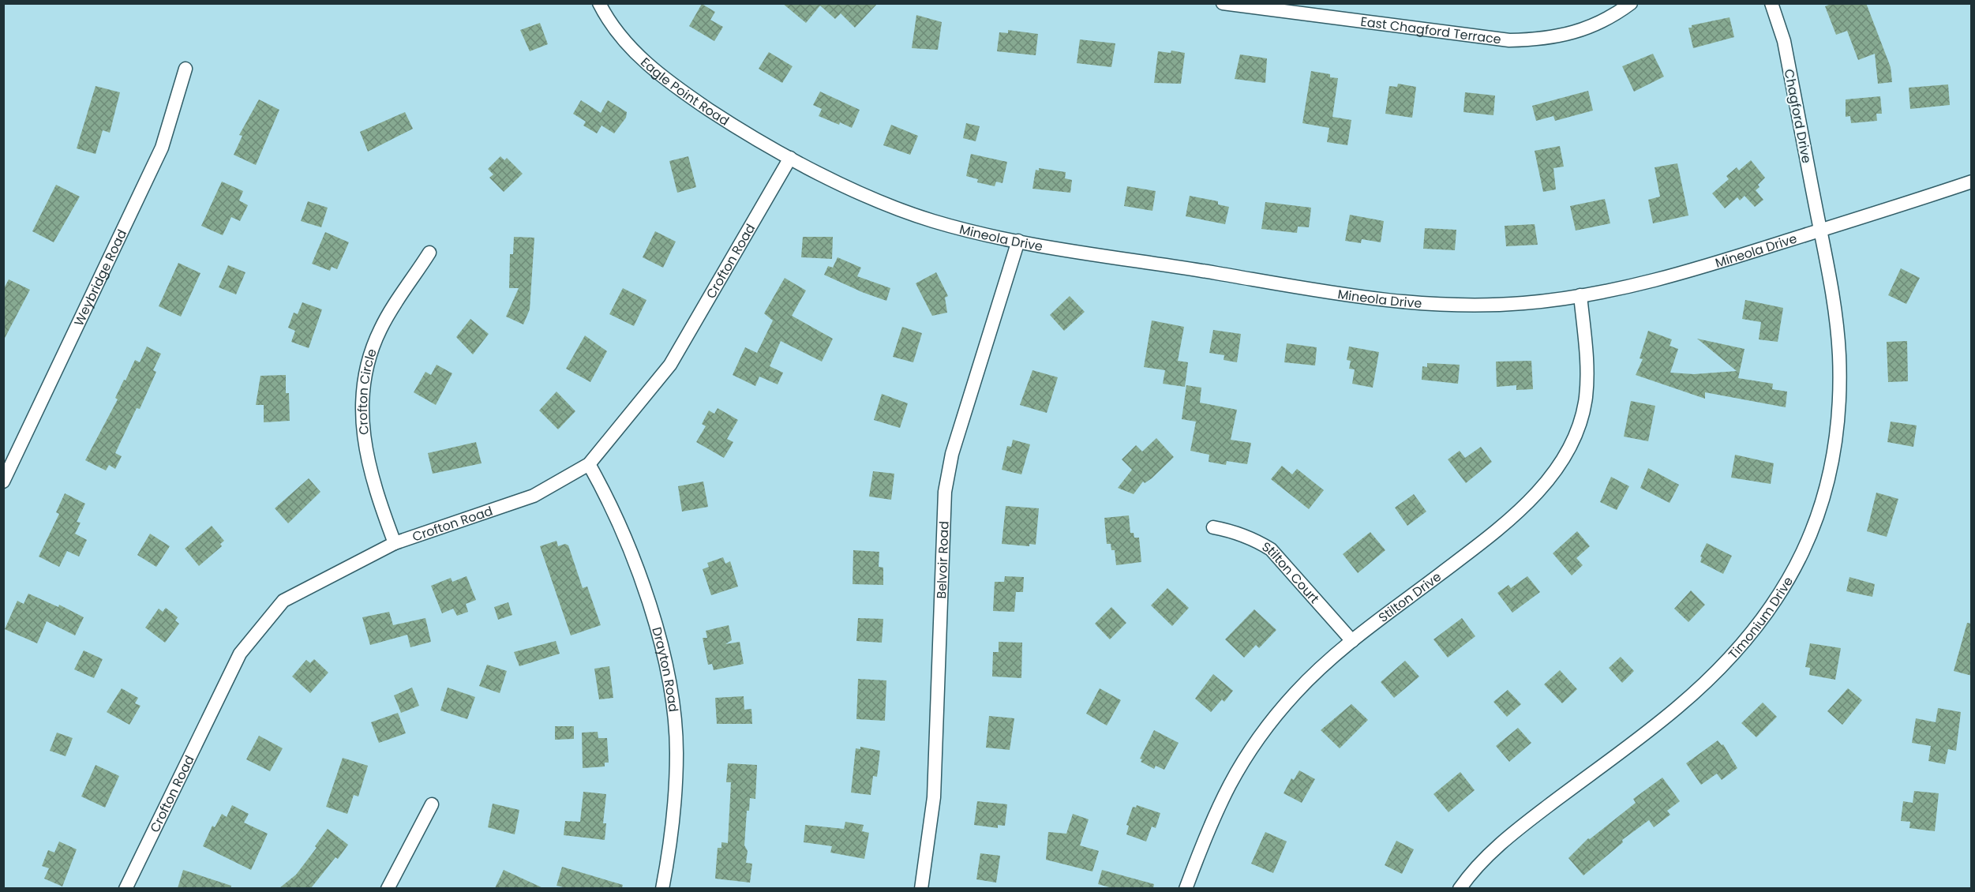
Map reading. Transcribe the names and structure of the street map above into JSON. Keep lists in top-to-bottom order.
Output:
{
  "streets": {
    "street": [
      "East Chagford Terrace",
      "Eagle Point Road",
      "Chagford Drive",
      "Mineola Drive",
      "Crofton Road",
      "Weybridge Road",
      "Crofton Circle",
      "Belvoir Road",
      "Stilton Court",
      "Stilton Drive",
      "Timonium Drive",
      "Drayton Road"
    ]
  },
  "crossings": [
    ["Eagle Point Road", "Mineola Drive"],
    ["Eagle Point Road", "Crofton Road"],
    ["Chagford Drive", "Mineola Drive"],
    ["Chagford Drive", "Timonium Drive"],
    ["Mineola Drive", "Crofton Road"],
    ["Mineola Drive", "Belvoir Road"],
    ["Mineola Drive", "Stilton Drive"],
    ["Mineola Drive", "Timonium Drive"],
    ["Crofton Road", "Crofton Circle"],
    ["Crofton Road", "Drayton Road"],
    ["Stilton Court", "Stilton Drive"]
  ]
}
